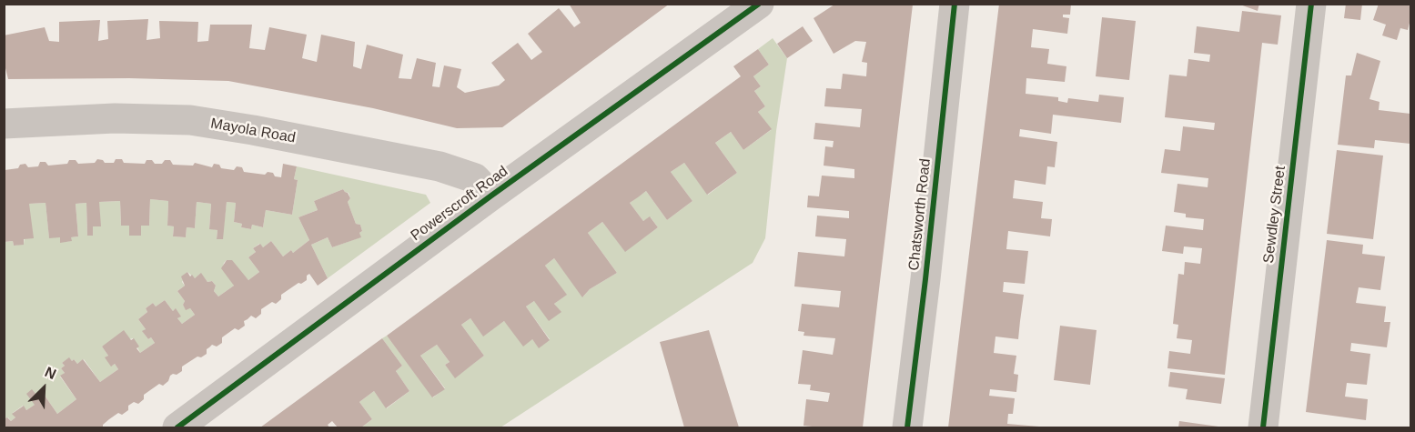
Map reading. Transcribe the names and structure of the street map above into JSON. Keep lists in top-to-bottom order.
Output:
{
  "streets": {
    "street": [
      "Mayola Road",
      "Powerscroft Road",
      "Chatsworth Road",
      "Sewdley Street"
    ]
  },
  "crossings": [
    ["Mayola Road", "Powerscroft Road"]
  ],
  "north": "top right"
}
